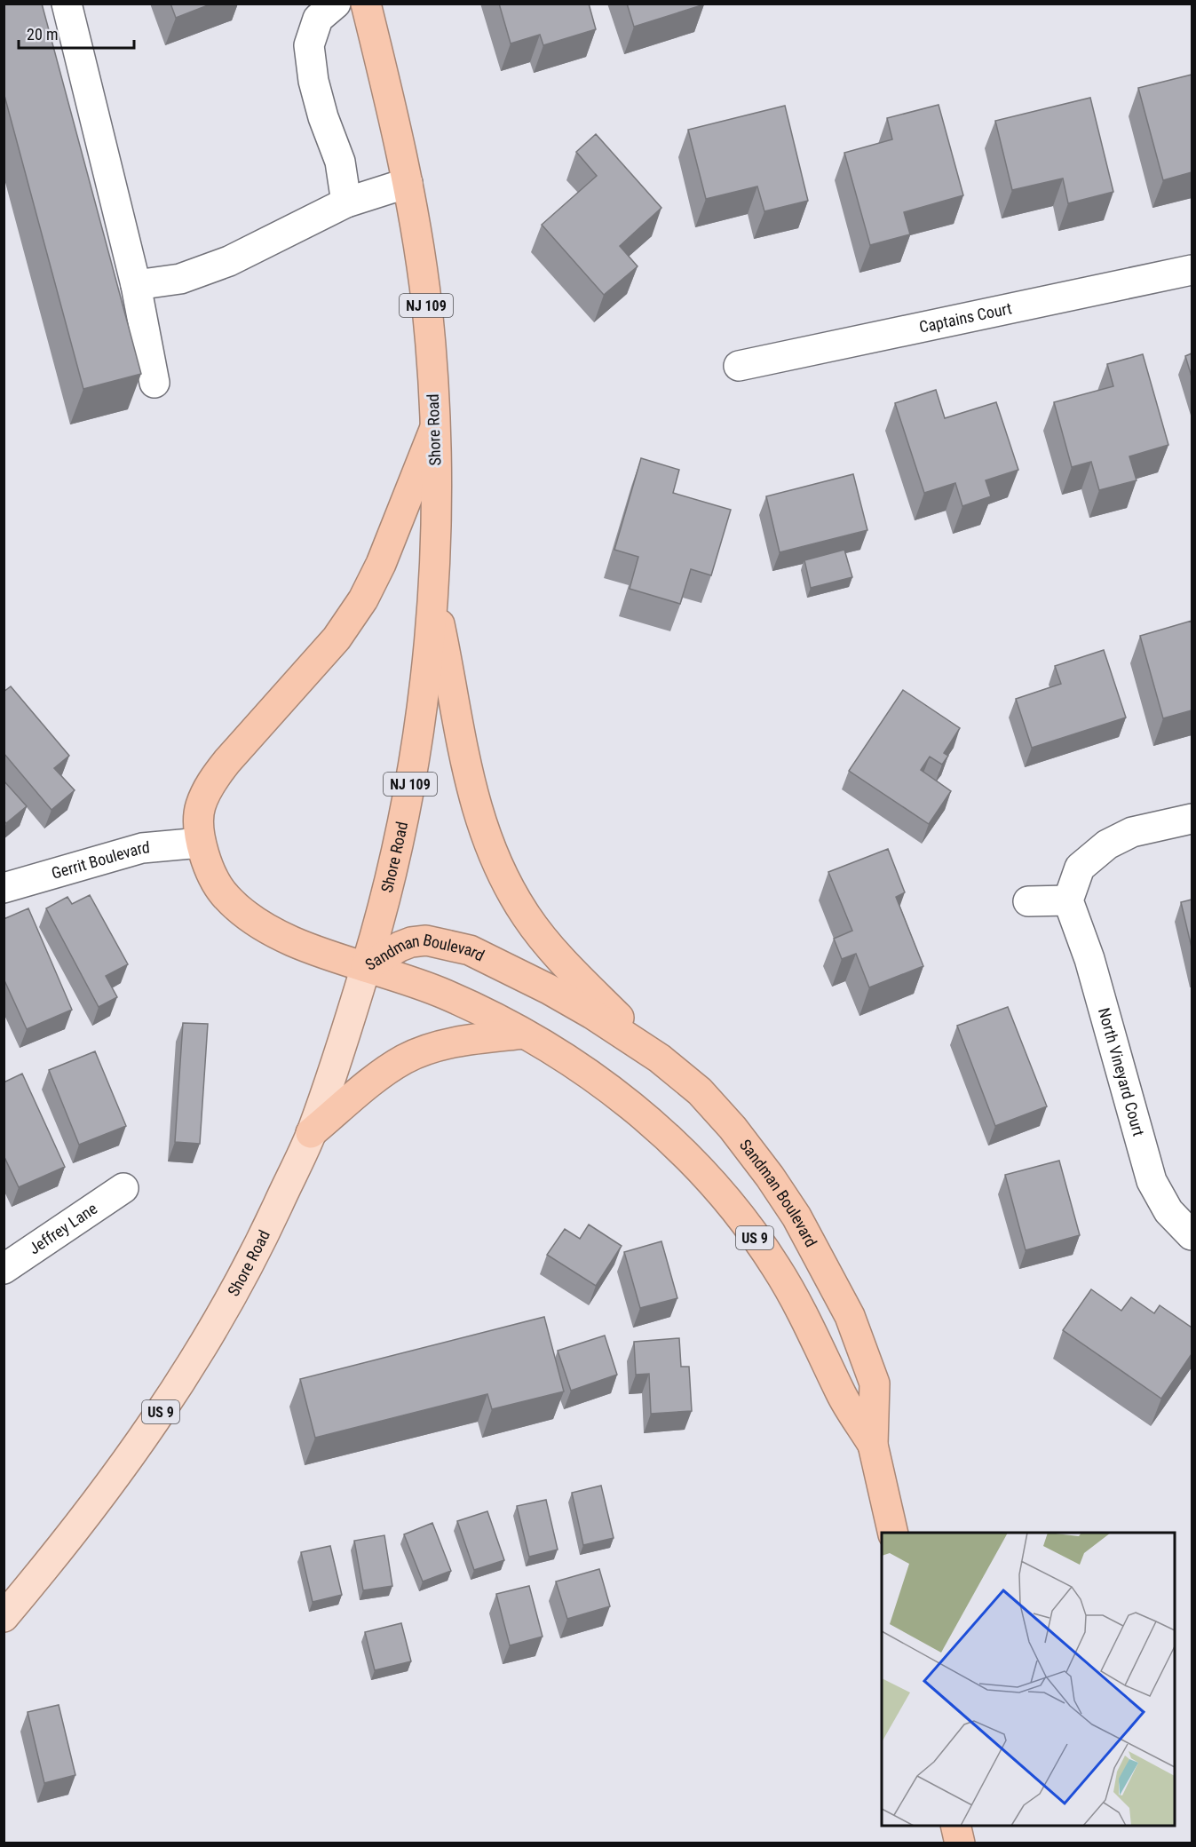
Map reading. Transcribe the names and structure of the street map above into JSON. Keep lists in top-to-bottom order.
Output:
{
  "streets": {
    "highway": [
      "NJ 109",
      "Shore Road",
      "Sandman Boulevard",
      "US 9"
    ],
    "street": [
      "Captains Court",
      "Gerrit Boulevard",
      "North Vineyard Court",
      "Jeffrey Lane"
    ]
  },
  "crossings": [
    ["Shore Road", "Sandman Boulevard"],
    ["Shore Road", "US 9"],
    ["Sandman Boulevard", "US 9"]
  ],
  "scale_bar": "20 m"
}
